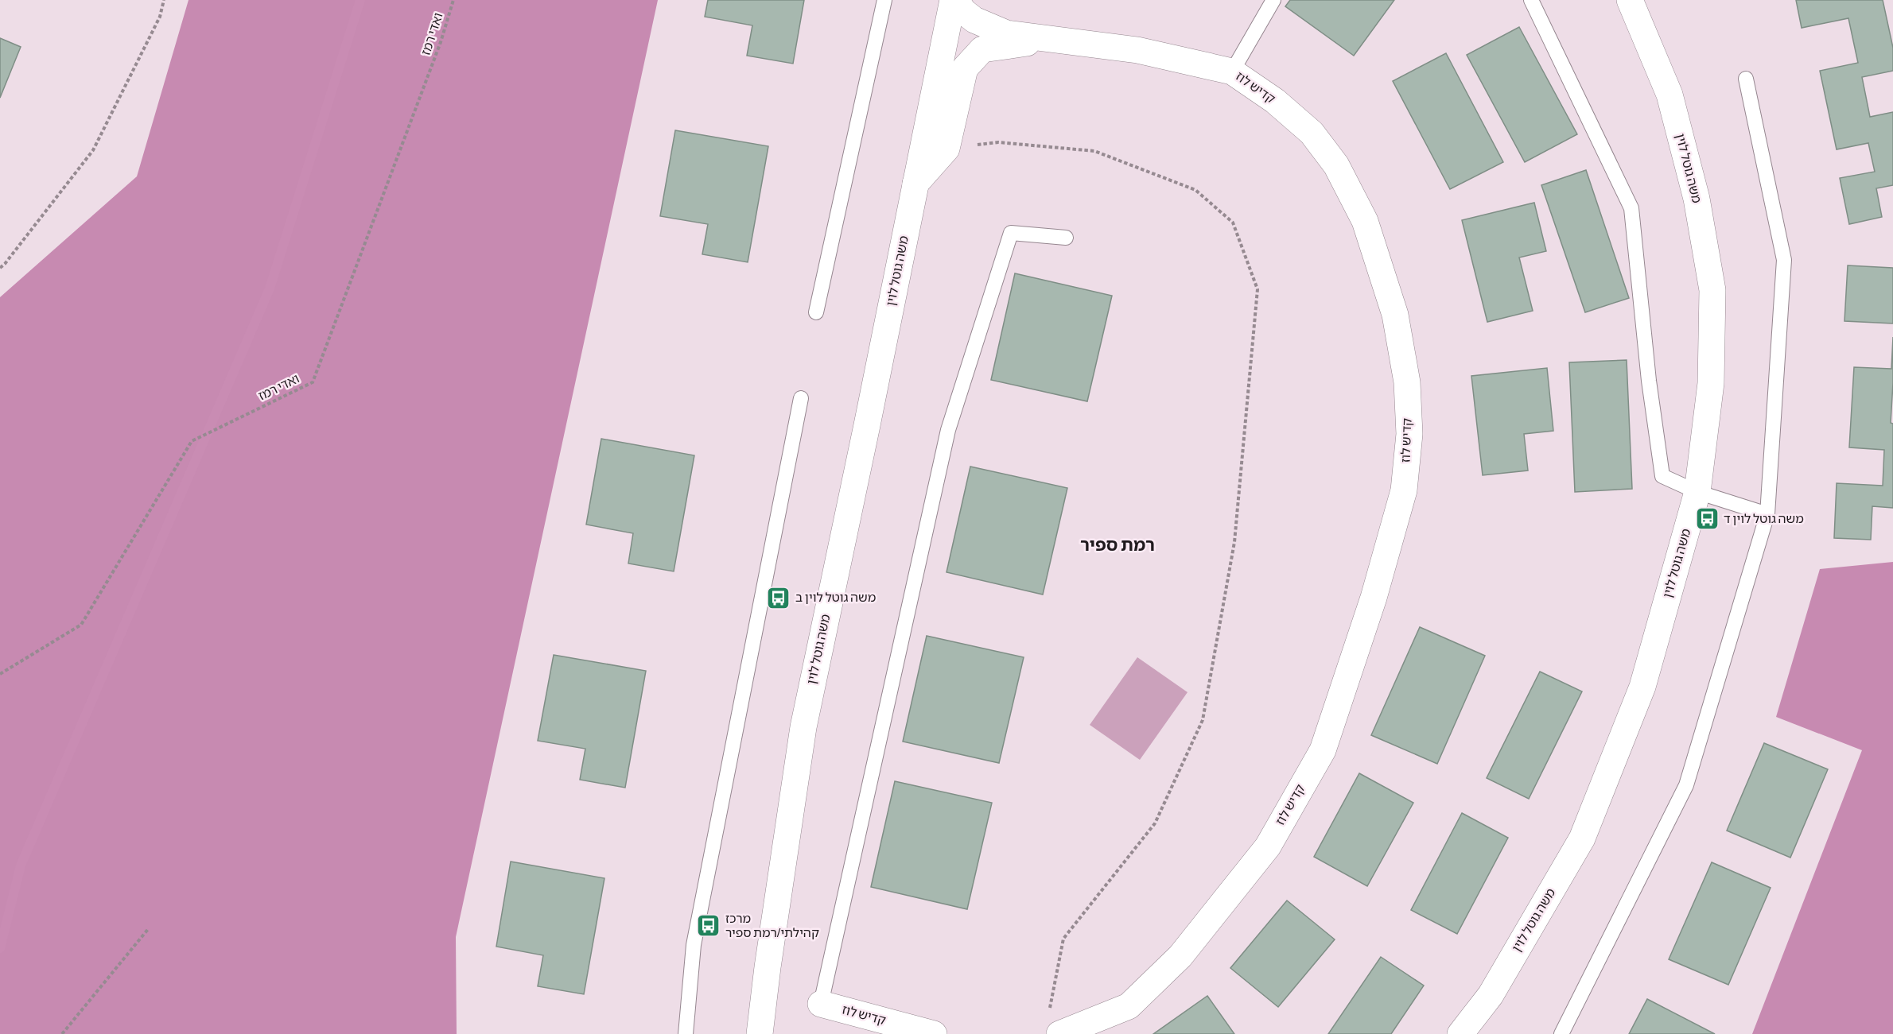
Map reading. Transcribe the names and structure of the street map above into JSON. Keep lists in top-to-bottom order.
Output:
{
  "streets": {
    "street": ["קדיש לוז", "משה גוטל לוין"],
    "path": ["ואדי רמז"]
  },
  "crossings": [
    ["קדיש לוז", "משה גוטל לוין"]
  ],
  "districts": ["רמת ספיר"],
  "places": {
    "bus stop": ["משה גוטל לוין ד", "משה גוטל לוין ב", "מרכז קהילתי/רמת ספיר"]
  }
}
